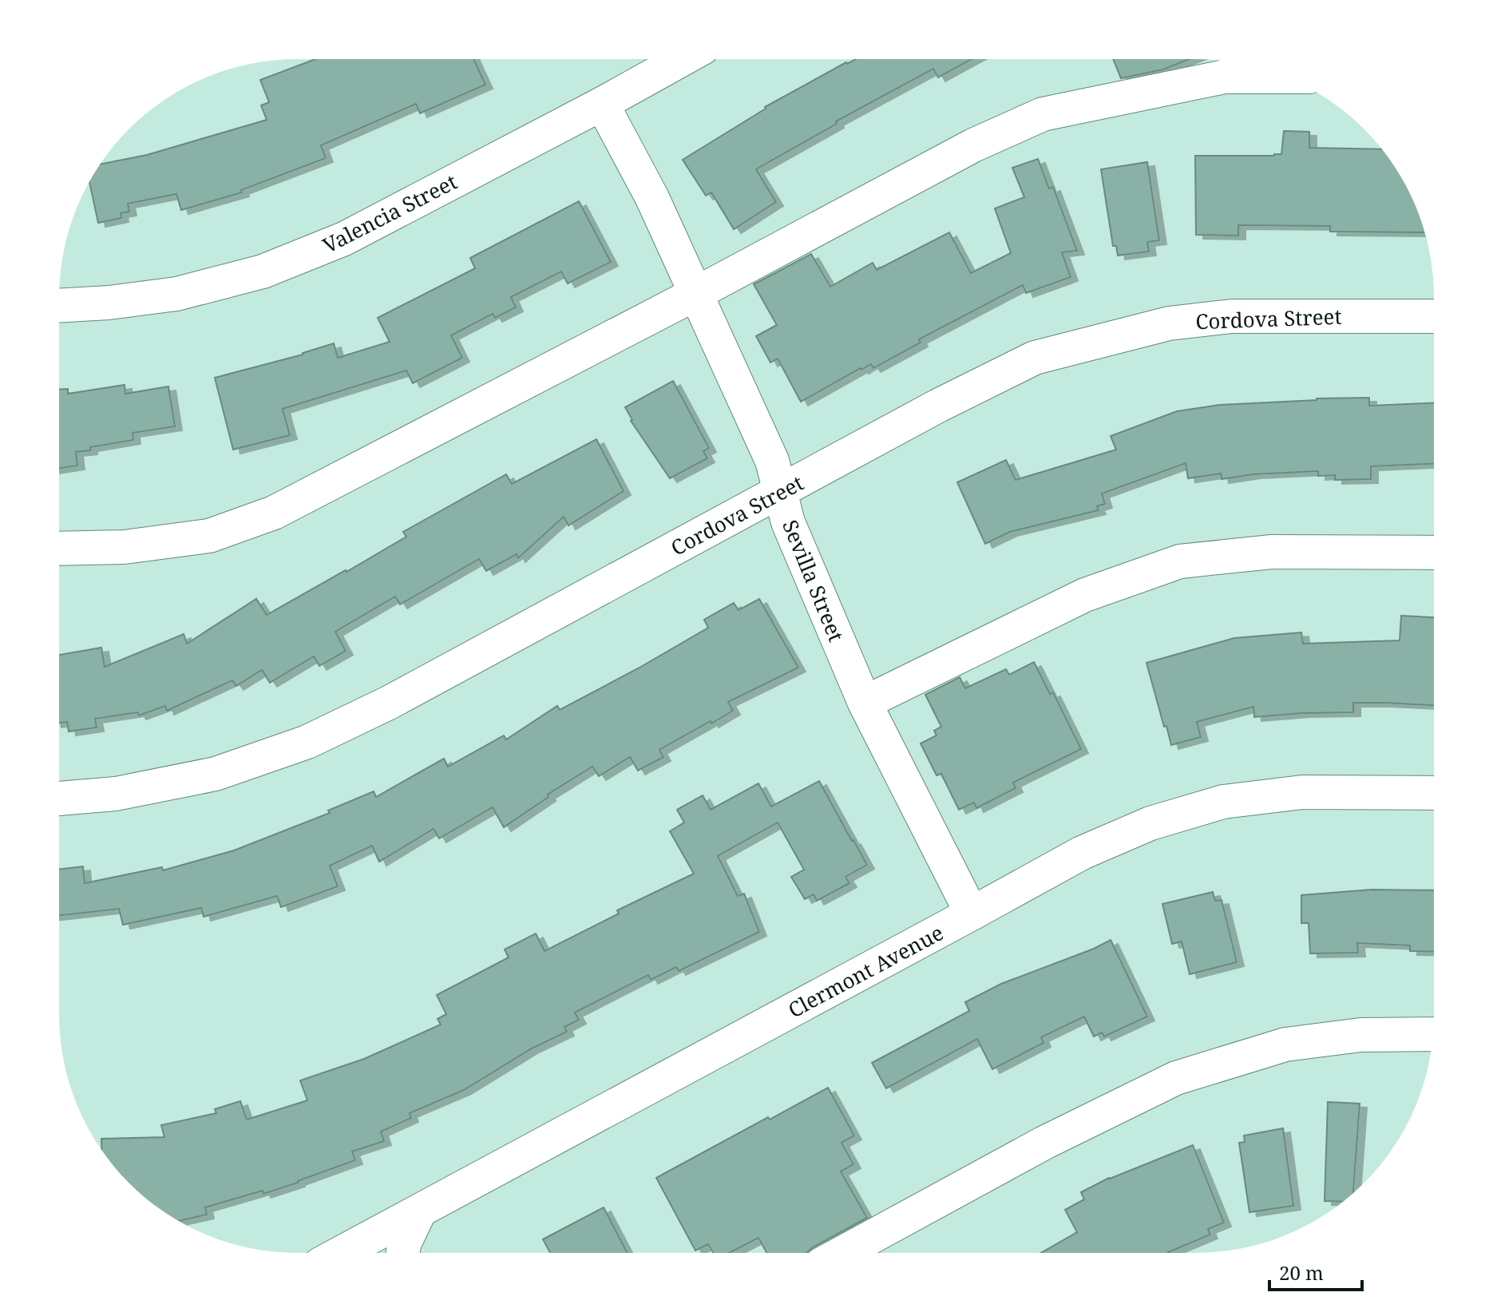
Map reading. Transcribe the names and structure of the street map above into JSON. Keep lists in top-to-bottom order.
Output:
{
  "streets": {
    "street": [
      "Valencia Street",
      "Cordova Street",
      "Sevilla Street",
      "Clermont Avenue"
    ]
  },
  "crossings": [
    ["Valencia Street", "Sevilla Street"],
    ["Cordova Street", "Sevilla Street"],
    ["Sevilla Street", "Clermont Avenue"]
  ],
  "scale_bar": "20 m"
}
